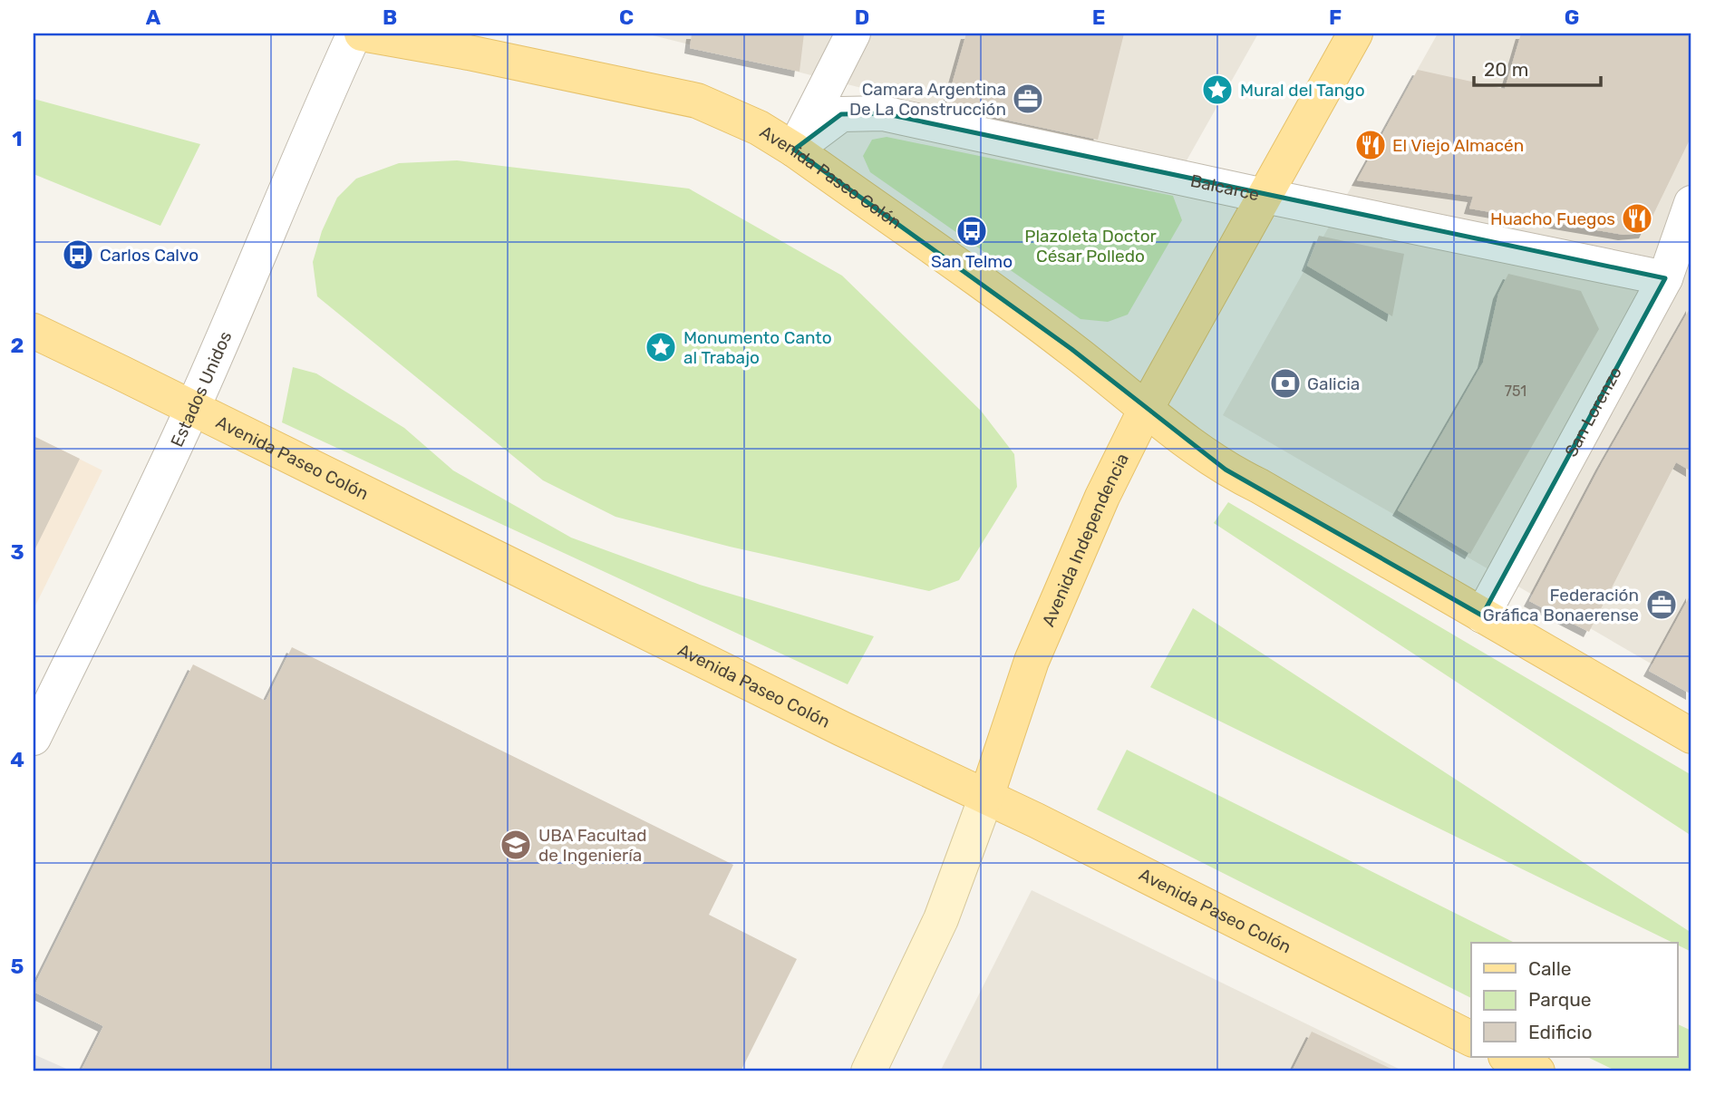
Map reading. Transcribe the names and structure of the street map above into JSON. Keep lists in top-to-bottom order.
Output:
{
  "streets": {
    "main road": ["Avenida Paseo Colón", "Avenida Independencia"],
    "street": ["Balcarce", "Estados Unidos", "San Lorenzo"]
  },
  "crossings": [
    ["Avenida Paseo Colón", "Balcarce"],
    ["Avenida Paseo Colón", "Estados Unidos"],
    ["Avenida Paseo Colón", "San Lorenzo"],
    ["Avenida Paseo Colón", "Avenida Independencia"],
    ["Balcarce", "San Lorenzo"],
    ["Balcarce", "Avenida Independencia"]
  ],
  "parks": ["Plazoleta Doctor César Polledo"],
  "places": {
    "place": ["Mural del Tango", "Monumento Canto al Trabajo"],
    "office": ["Camara Argentina De La Construcción", "Federación Gráfica Bonaerense"],
    "restaurant": ["El Viejo Almacén", "Huacho Fuegos"],
    "bus stop": ["San Telmo", "Carlos Calvo"],
    "bank": ["Galicia"],
    "school or university": ["UBA Facultad de Ingeniería"]
  },
  "house_numbers": ["751"],
  "legend": ["Calle", "Parque", "Edificio"],
  "scale_bar": "20 m",
  "grid": {
    "columns": [
      "A",
      "B",
      "C",
      "D",
      "E",
      "F",
      "G"
    ],
    "rows": [
      "1",
      "2",
      "3",
      "4",
      "5"
    ]
  }
}
